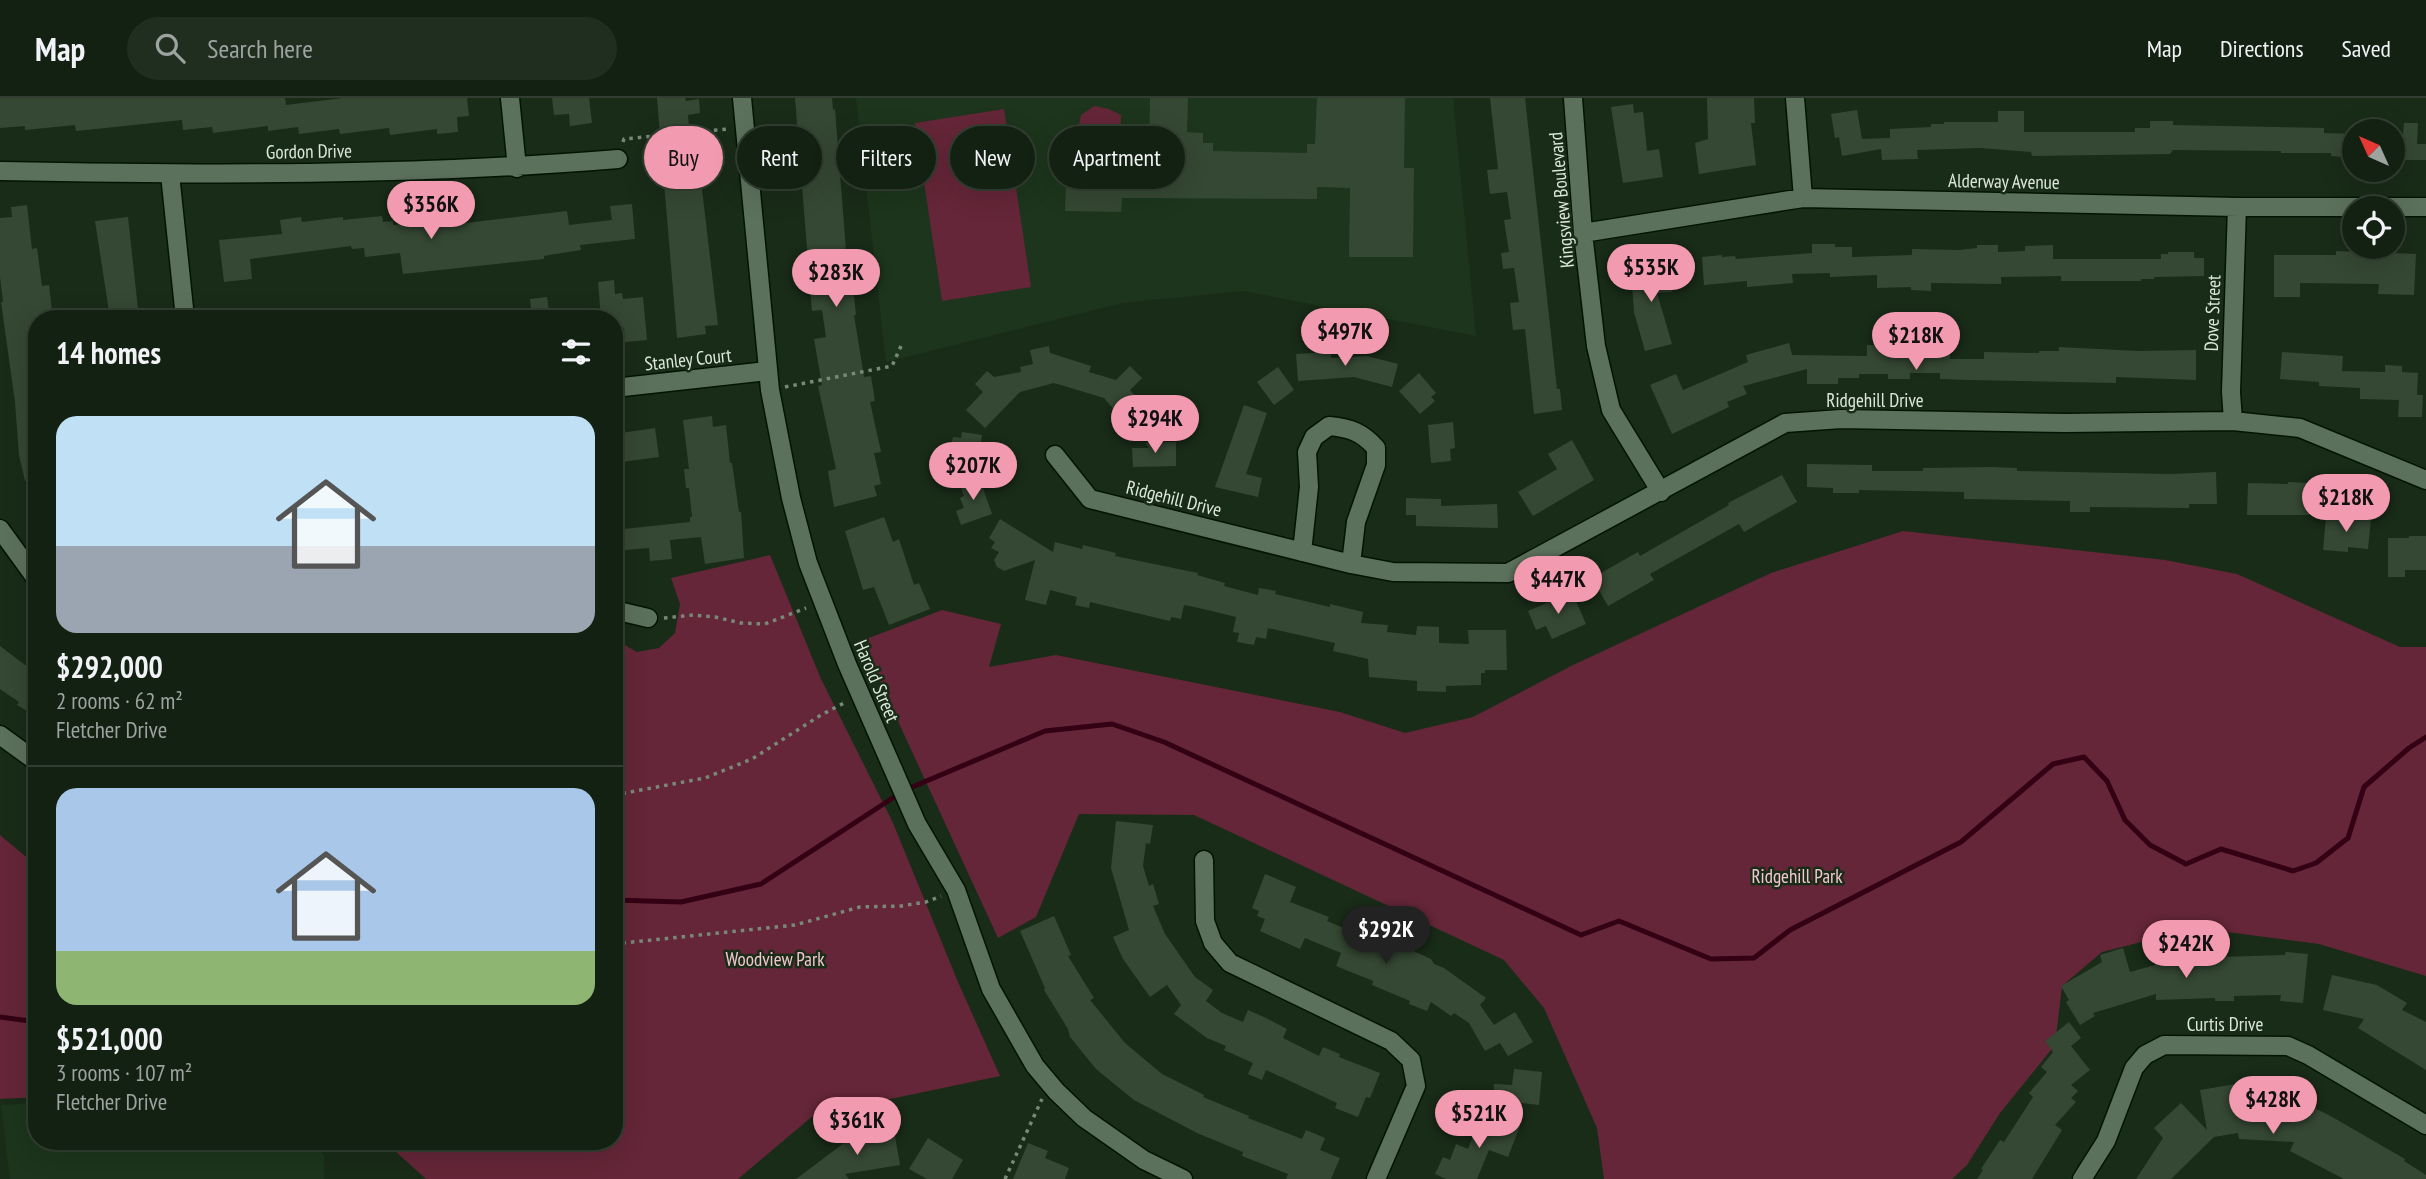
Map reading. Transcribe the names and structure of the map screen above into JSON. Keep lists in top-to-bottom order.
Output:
{
  "streets": {
    "street": [
      "Gordon Drive",
      "Alderway Avenue",
      "Kingsview Boulevard",
      "Dove Street",
      "Stanley Court",
      "Ridgehill Drive",
      "Harold Street",
      "Curtis Drive"
    ]
  },
  "crossings": [
    ["Alderway Avenue", "Kingsview Boulevard"],
    ["Alderway Avenue", "Dove Street"],
    ["Kingsview Boulevard", "Ridgehill Drive"],
    ["Dove Street", "Ridgehill Drive"],
    ["Stanley Court", "Harold Street"]
  ],
  "parks": ["Ridgehill Park", "Woodview Park"],
  "north": "top left",
  "page": {
    "header": "Map",
    "search": "Search here",
    "nav": ["Map", "Directions", "Saved"],
    "chip": [
      "Buy",
      "Rent",
      "Filters",
      "New",
      "Apartment"
    ],
    "price": [
      "$356K",
      "$535K",
      "$283K",
      "$497K",
      "$218K",
      "$294K",
      "$207K",
      "$218K",
      "$447K",
      "$292K",
      "$242K",
      "$428K",
      "$521K",
      "$361K"
    ],
    "heading": "14 homes",
    "list": [
      {
        "name": "$292,000",
        "note": "2 rooms · 62 m² · Fletcher Drive"
      },
      {
        "name": "$521,000",
        "note": "3 rooms · 107 m² · Fletcher Drive"
      }
    ]
  }
}
